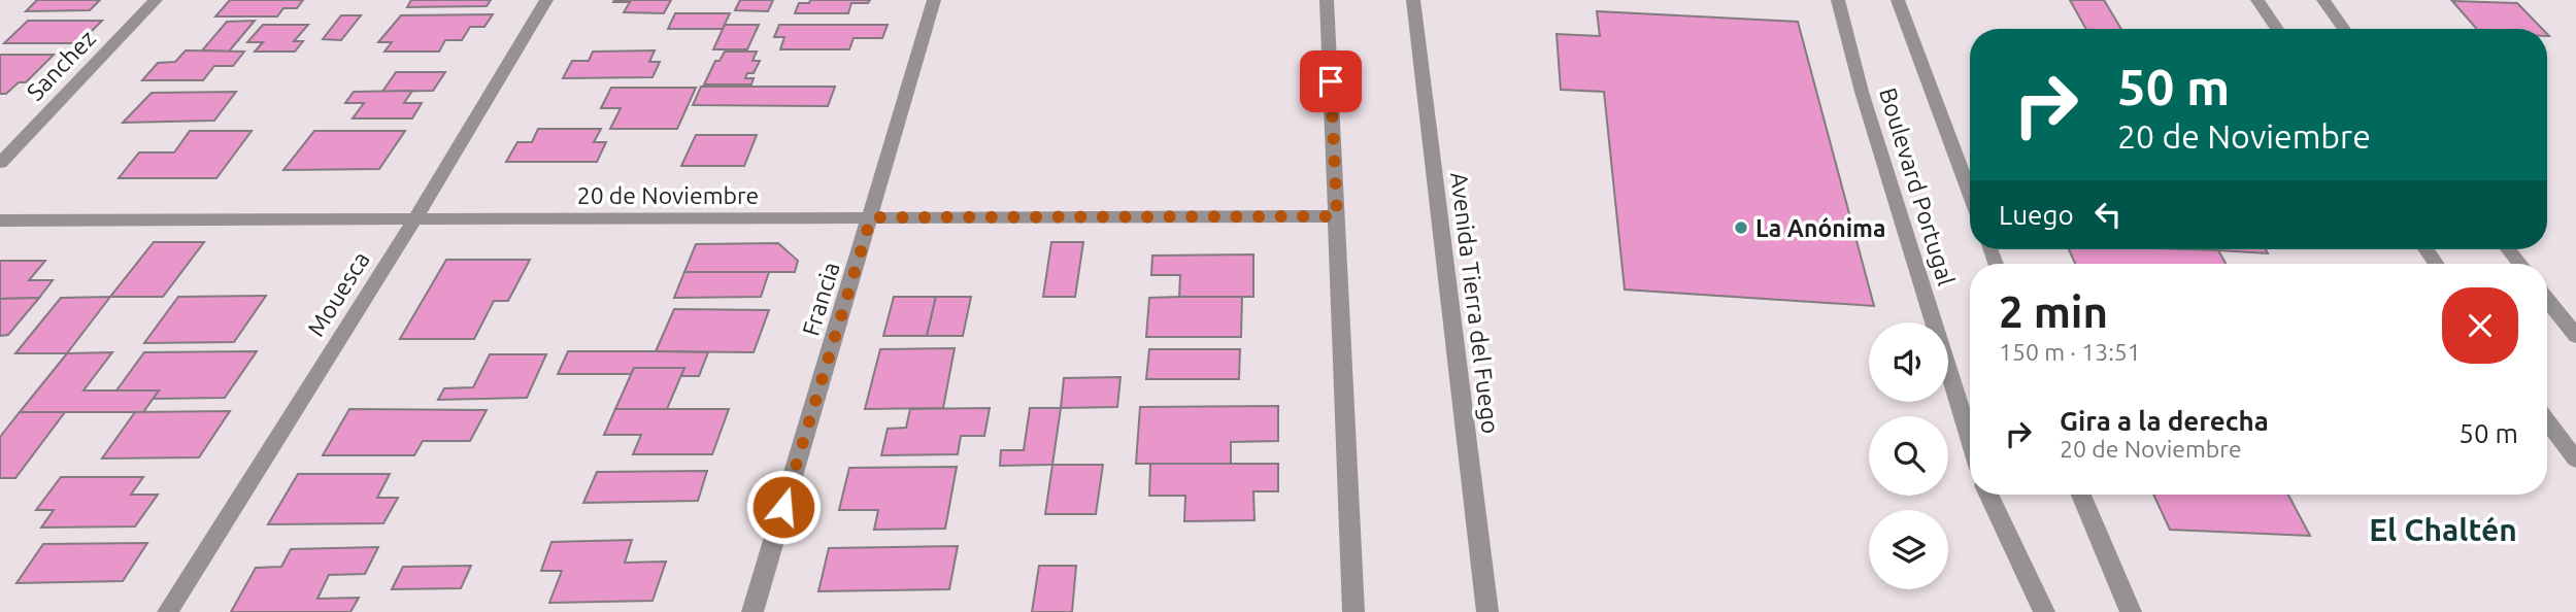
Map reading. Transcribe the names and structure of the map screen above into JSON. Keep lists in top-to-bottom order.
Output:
{
  "streets": {
    "street": [
      "Sanchez",
      "Boulevard Portugal",
      "20 de Noviembre",
      "Mouesca",
      "Francia",
      "Avenida Tierra del Fuego"
    ]
  },
  "crossings": [
    ["20 de Noviembre", "Mouesca"],
    ["20 de Noviembre", "Francia"]
  ],
  "districts": ["El Chaltén"],
  "places": ["La Anónima"],
  "page": {
    "turn": ["50 m", "20 de Noviembre"],
    "then": "Luego",
    "heading": ["2 min", "150 m · 13:51"],
    "list": [
      {
        "name": "Gira a la derecha",
        "note": "20 de Noviembre",
        "value": "50 m"
      }
    ]
  }
}
